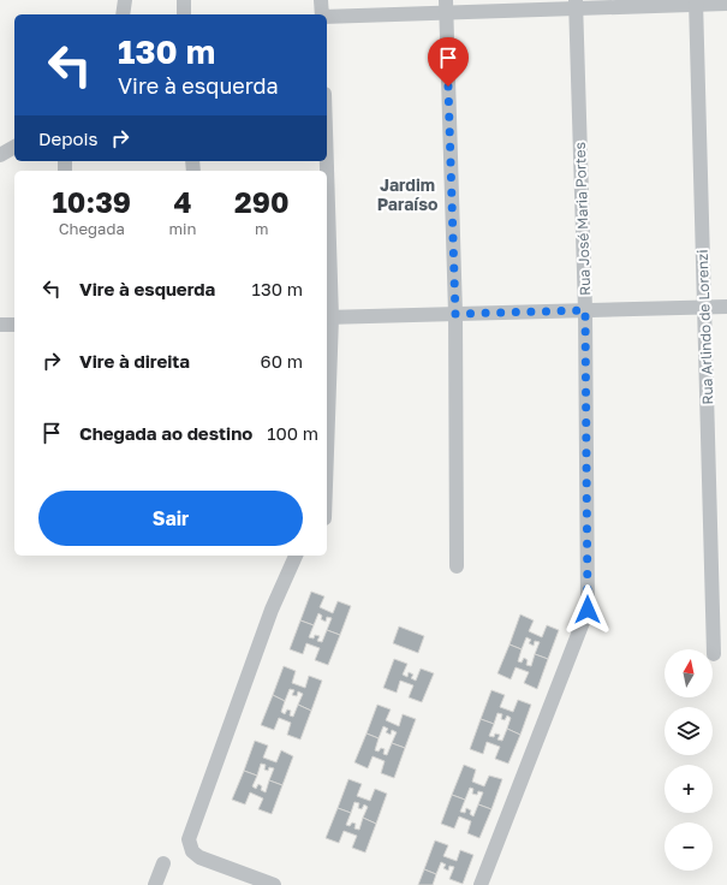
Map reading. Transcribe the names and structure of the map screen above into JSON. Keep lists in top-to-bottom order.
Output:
{
  "streets": {
    "street": ["Rua José Maria Portes", "Rua Arlindo de Lorenzi"]
  },
  "districts": ["Jardim Paraíso"],
  "north": "top",
  "page": {
    "turn": ["130 m", "Vire à esquerda"],
    "then": "Depois",
    "eta": [
      "10:39",
      "Chegada",
      "4",
      "min",
      "290",
      "m"
    ],
    "list": [
      {
        "name": "Vire à esquerda",
        "value": "130 m"
      },
      {
        "name": "Vire à direita",
        "value": "60 m"
      },
      {
        "name": "Chegada ao destino",
        "value": "100 m"
      }
    ],
    "buttons": "Sair",
    "map_buttons": ["+", "−"]
  }
}
